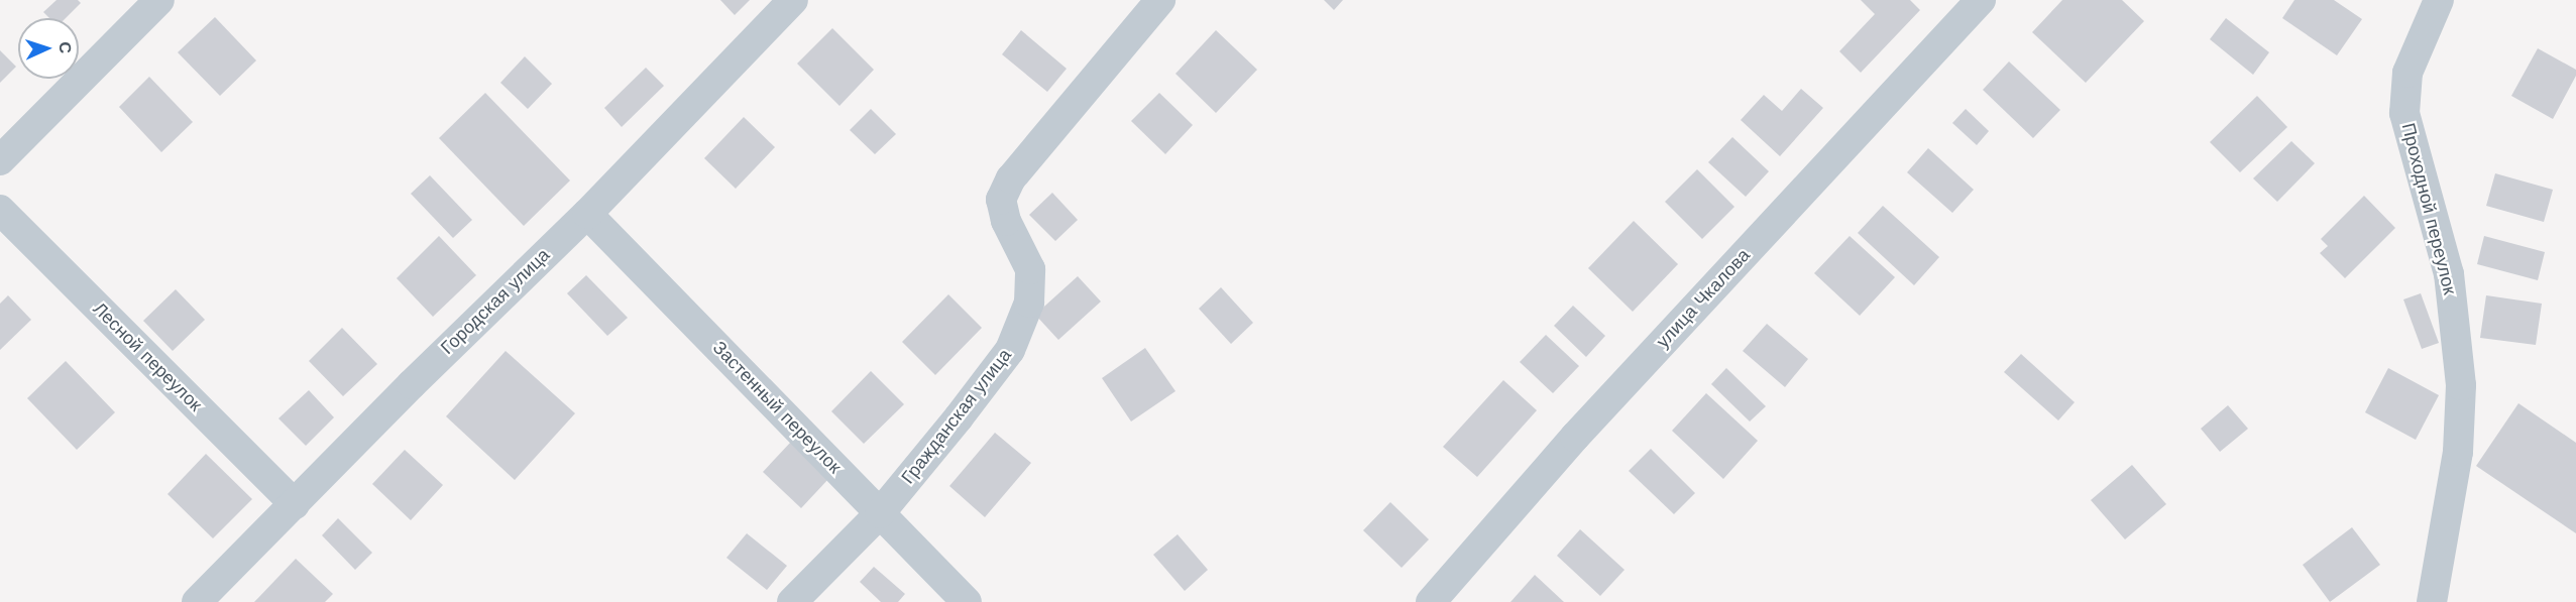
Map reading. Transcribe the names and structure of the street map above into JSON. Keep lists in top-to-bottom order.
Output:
{
  "streets": {
    "street": [
      "Проходной переулок",
      "улица Чкалова",
      "Городская улица",
      "Лесной переулок",
      "Застенный переулок",
      "Гражданская улица"
    ]
  },
  "crossings": [
    ["Городская улица", "Лесной переулок"],
    ["Городская улица", "Застенный переулок"],
    ["Застенный переулок", "Гражданская улица"]
  ],
  "north": "right"
}
